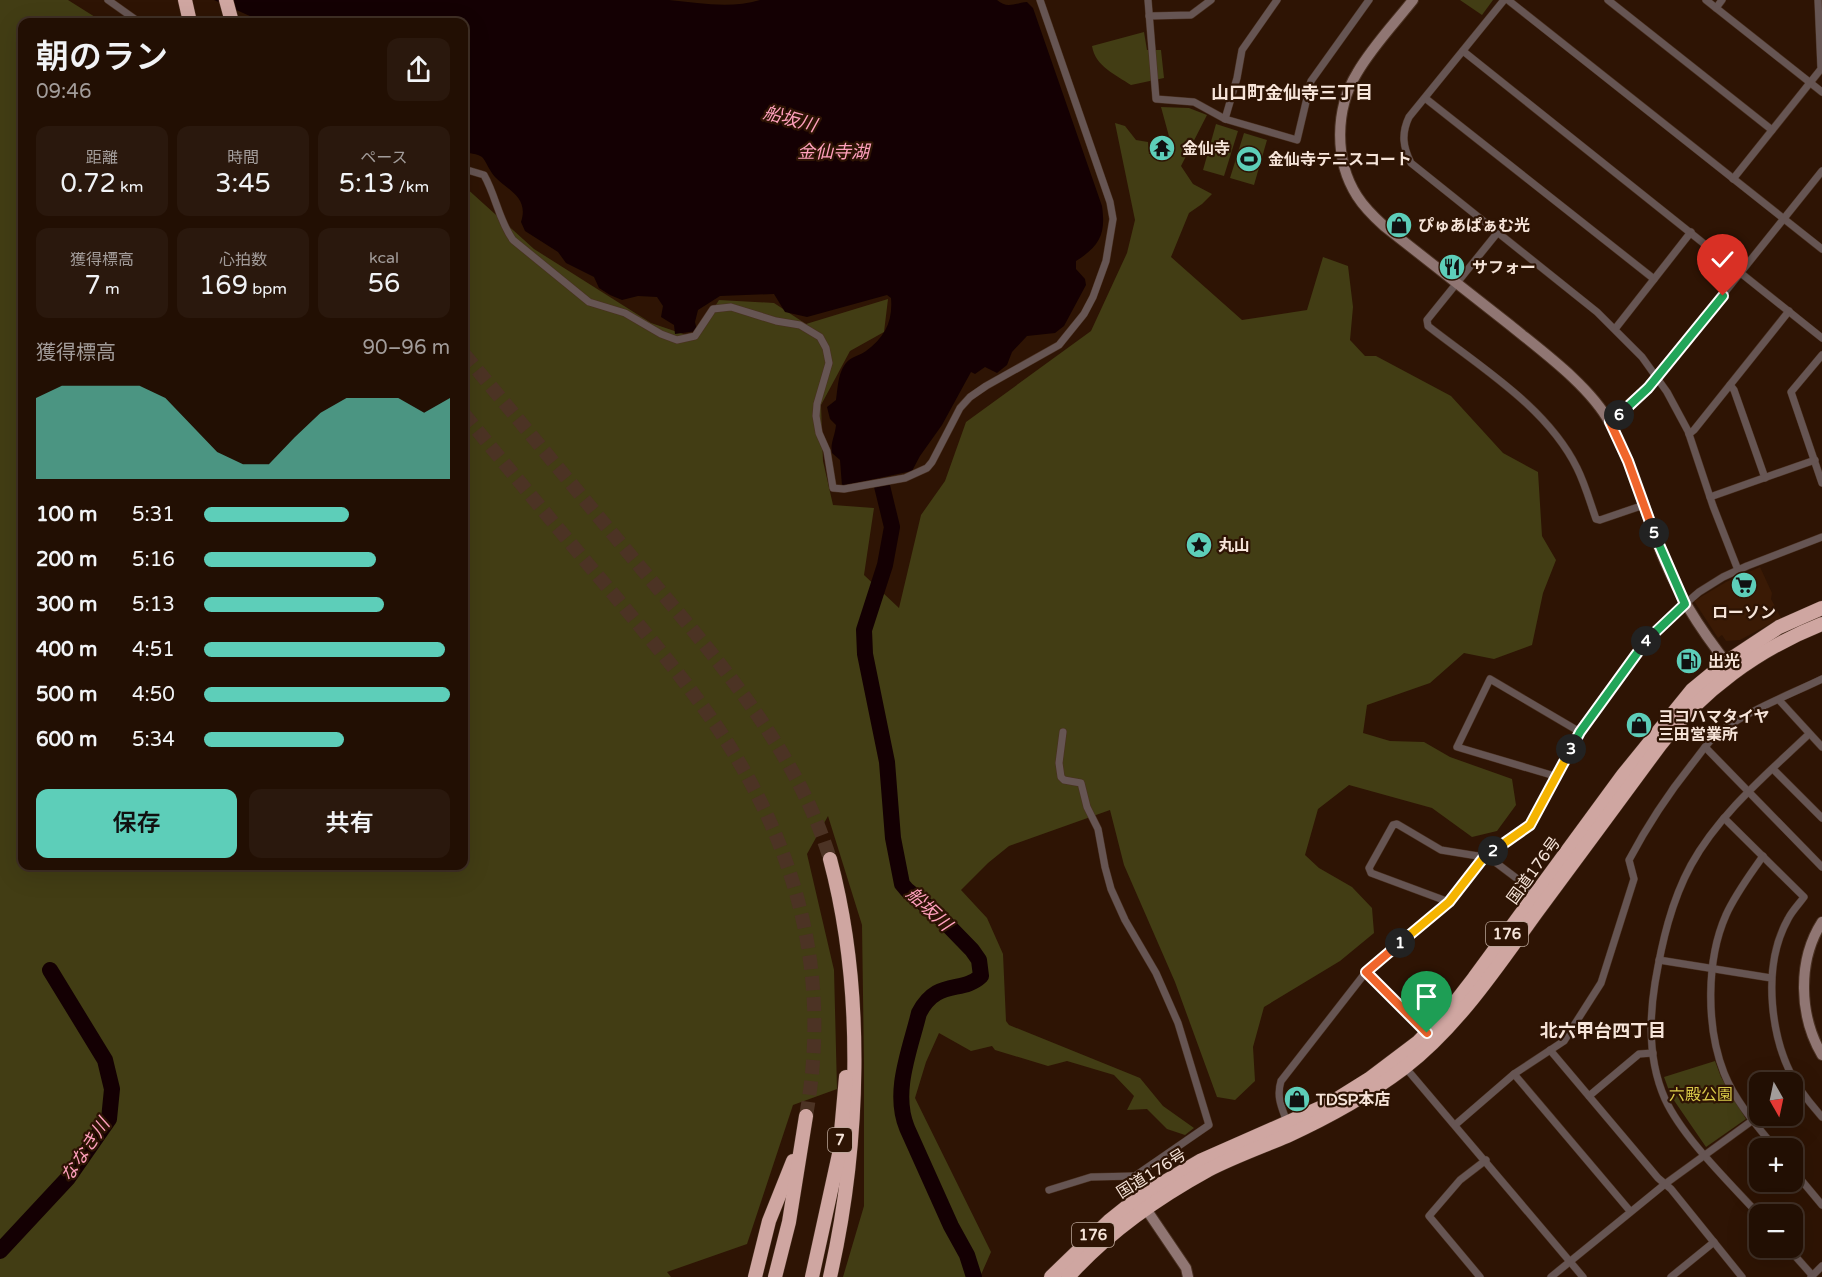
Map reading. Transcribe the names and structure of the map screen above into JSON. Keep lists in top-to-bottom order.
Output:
{
  "streets": {
    "highway": ["国道176号", "176", "7"]
  },
  "districts": ["山口町金仙寺三丁目", "北六甲台四丁目"],
  "water": ["船坂川", "金仙寺湖", "ななき川"],
  "parks": ["六殿公園"],
  "places": {
    "temple": ["金仙寺"],
    "sports": ["金仙寺テニスコート"],
    "shop": ["ぴゅあぱぁむ光", "ヨコハマタイヤ 三田営業所", "TDSP本店"],
    "restaurant": ["サフォー"],
    "place": ["丸山"],
    "supermarket": ["ローソン"],
    "fuel station": ["出光"]
  },
  "north": "bottom",
  "page": {
    "heading": ["朝のラン", "09:46"],
    "stats": [
      ["距離", "0.72 km"],
      ["時間", "3:45"],
      ["ペース", "5:13 /km"],
      ["獲得標高", "7 m"],
      ["心拍数", "169 bpm"],
      ["kcal", "56"]
    ],
    "chart": ["獲得標高", "90–96 m"],
    "pins": [
      "6",
      "5",
      "4",
      "3",
      "2",
      "1"
    ],
    "list": [
      {
        "name": "100 m",
        "note": "5:31"
      },
      {
        "name": "200 m",
        "note": "5:16"
      },
      {
        "name": "300 m",
        "note": "5:13"
      },
      {
        "name": "400 m",
        "note": "4:51"
      },
      {
        "name": "500 m",
        "note": "4:50"
      },
      {
        "name": "600 m",
        "note": "5:34"
      }
    ],
    "buttons": ["保存", "共有"],
    "map_buttons": ["+", "−"]
  }
}
